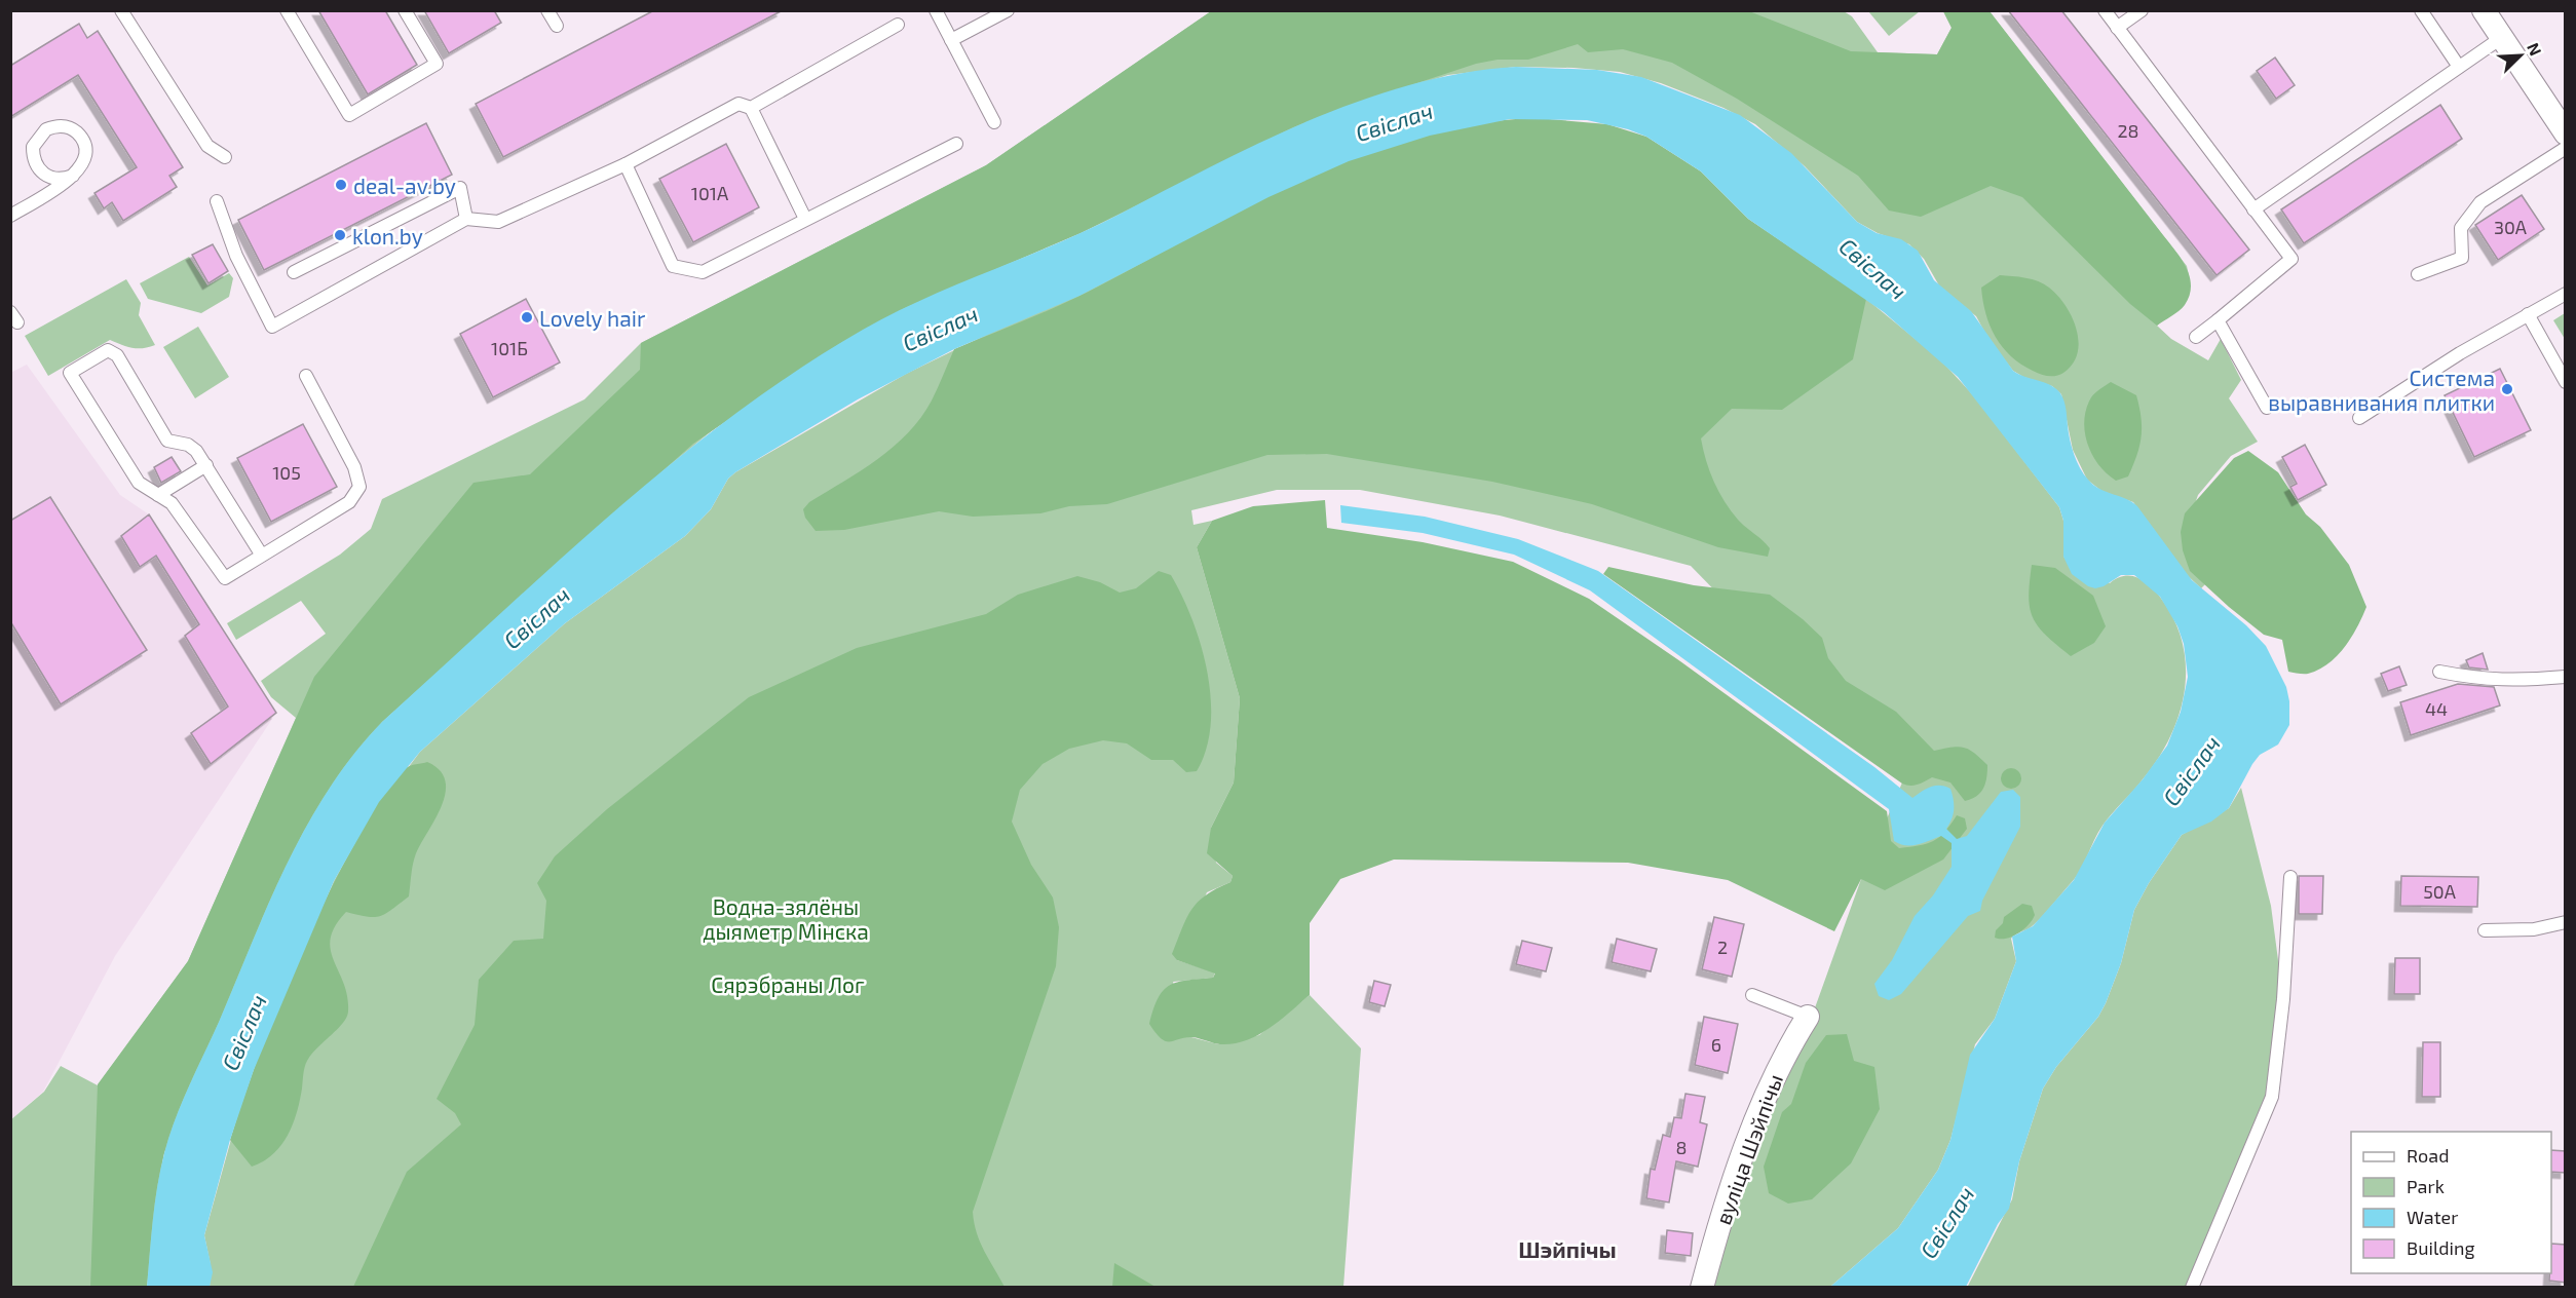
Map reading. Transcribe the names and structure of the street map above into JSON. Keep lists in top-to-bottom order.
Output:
{
  "streets": {
    "street": ["вуліца Шэйпічы"]
  },
  "districts": ["Шэйпічы"],
  "water": ["Свіслач"],
  "parks": ["Водна-зялёны дыяметр Мінска", "Сярэбраны Лог"],
  "places": [
    "deal-av.by",
    "klon.by",
    "Lovely hair",
    "Система выравнивания плитки"
  ],
  "house_numbers": [
    "28",
    "101А",
    "30А",
    "101Б",
    "105",
    "44",
    "50А",
    "2",
    "6",
    "8"
  ],
  "legend": [
    "Road",
    "Park",
    "Water",
    "Building"
  ],
  "north": "top right"
}
